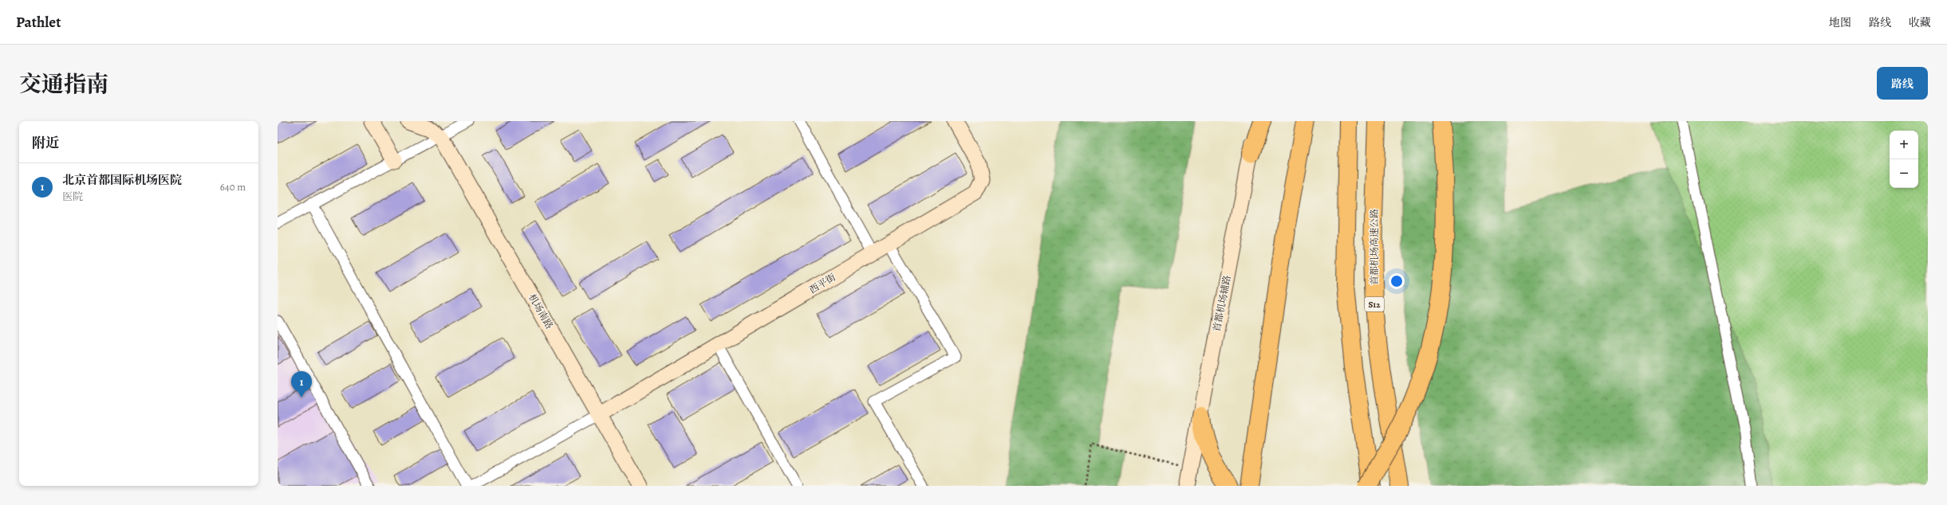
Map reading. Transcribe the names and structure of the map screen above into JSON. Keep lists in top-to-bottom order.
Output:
{
  "streets": {
    "highway": ["首都机场高速公路", "S12"],
    "street": ["西平街", "首都机场辅路", "机场南路"]
  },
  "crossings": [
    ["西平街", "机场南路"]
  ],
  "page": {
    "header": "Pathlet",
    "nav": ["地图", "路线", "收藏"],
    "title": "交通指南",
    "buttons": "路线",
    "heading": "附近",
    "map_buttons": ["+", "−"],
    "list": [
      {
        "mark": "1",
        "name": "北京首都国际机场医院",
        "note": "医院",
        "value": "640 m"
      }
    ],
    "pins": "1"
  }
}
